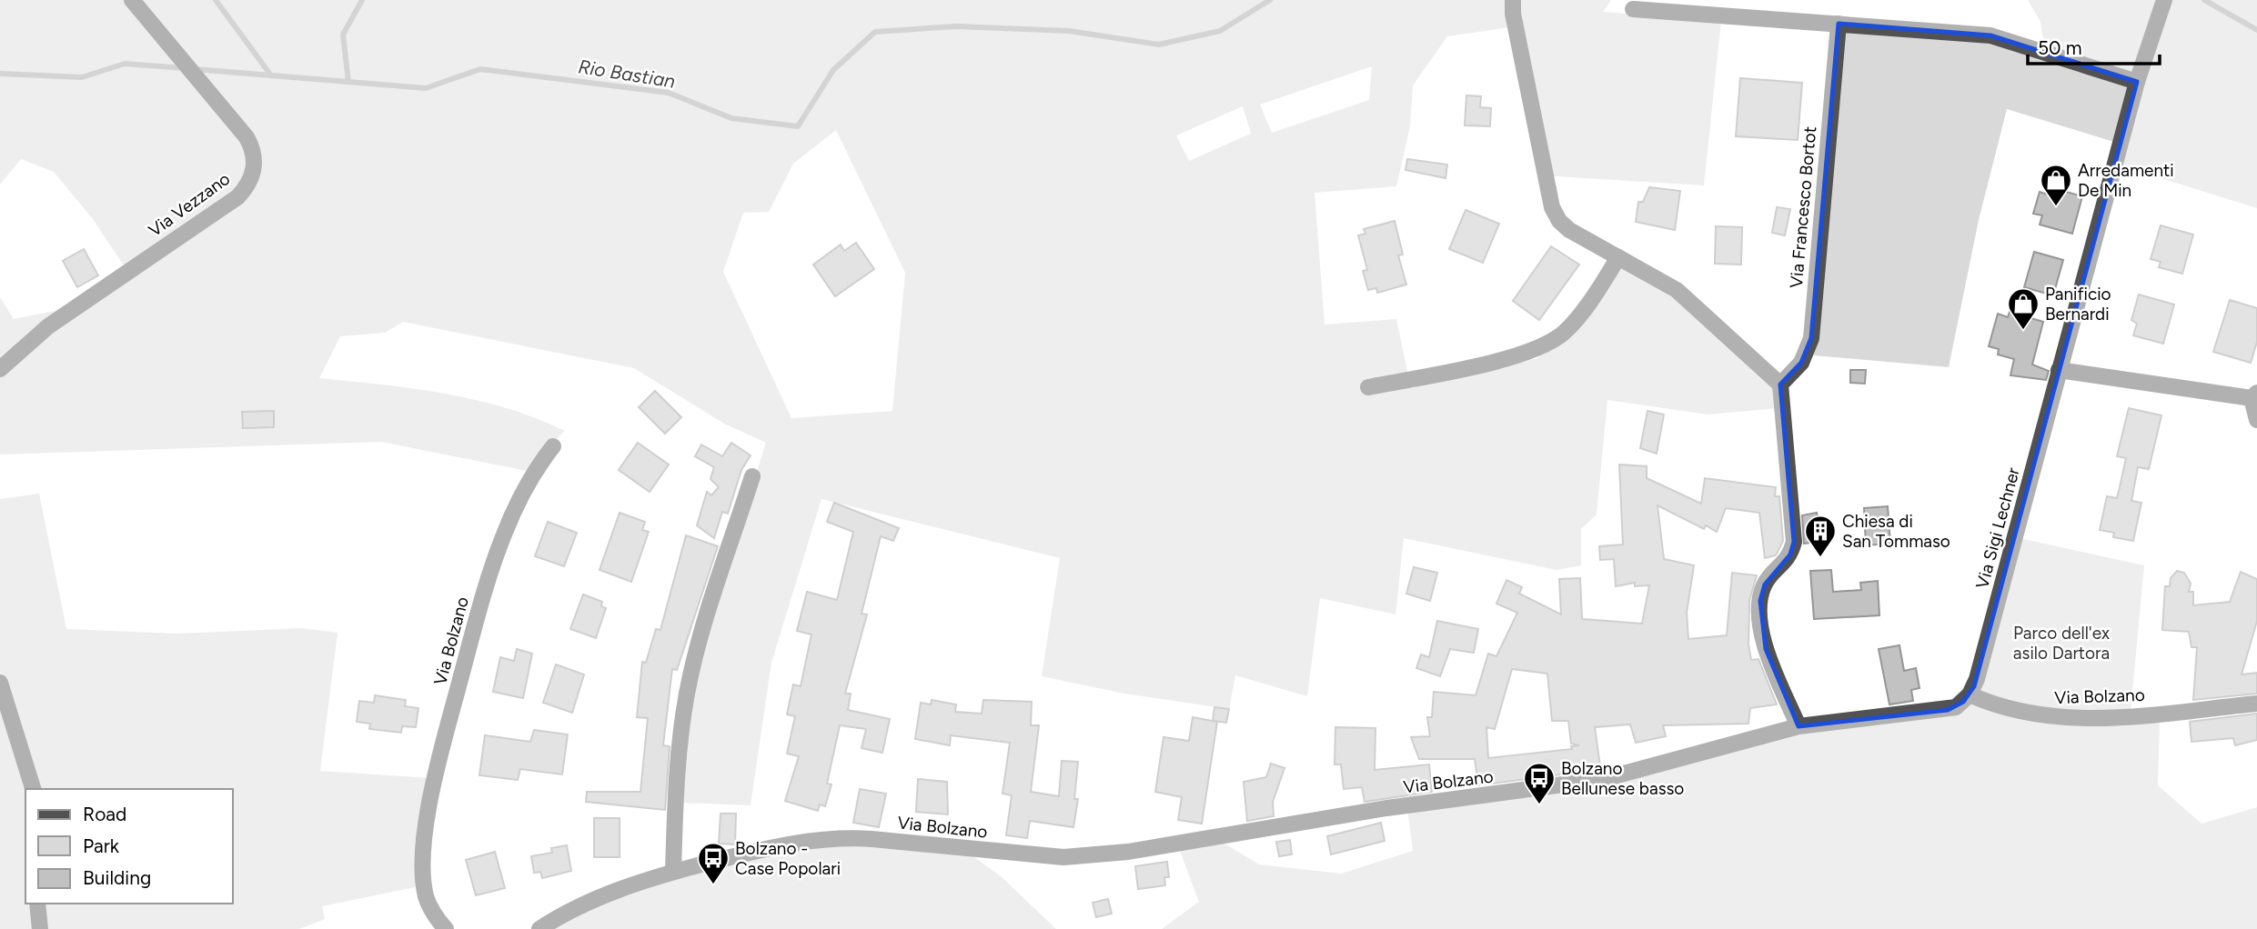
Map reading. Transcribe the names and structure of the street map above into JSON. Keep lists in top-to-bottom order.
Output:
{
  "streets": {
    "street": [
      "Via Vezzano",
      "Via Francesco Bortot",
      "Via Sigi Lechner",
      "Via Bolzano"
    ]
  },
  "crossings": [
    ["Via Sigi Lechner", "Via Bolzano"]
  ],
  "water": ["Rio Bastian"],
  "parks": ["Parco dell'ex asilo Dartora"],
  "places": {
    "shop": ["Arredamenti De Min", "Panificio Bernardi"],
    "building": ["Chiesa di San Tommaso"],
    "bus stop": ["Bolzano Bellunese basso", "Bolzano - Case Popolari"]
  },
  "legend": ["Road", "Park", "Building"],
  "scale_bar": "50 m"
}
